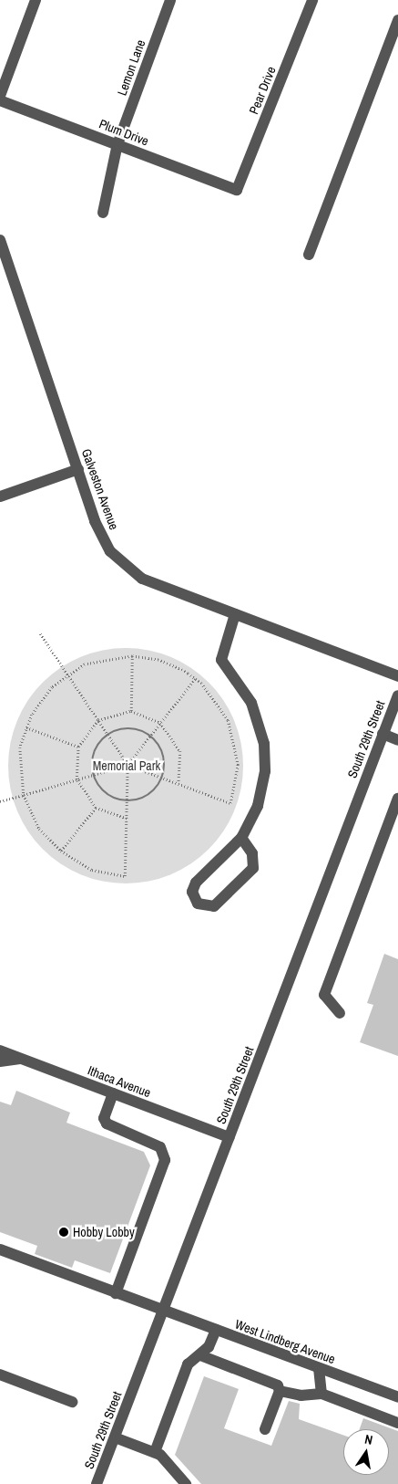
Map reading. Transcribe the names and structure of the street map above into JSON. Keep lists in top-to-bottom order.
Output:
{
  "streets": {
    "street": [
      "Lemon Lane",
      "Pear Drive",
      "Plum Drive",
      "Galveston Avenue",
      "South 29th Street",
      "Ithaca Avenue",
      "West Lindberg Avenue"
    ]
  },
  "crossings": [
    ["Lemon Lane", "Plum Drive"],
    ["Pear Drive", "Plum Drive"],
    ["South 29th Street", "Ithaca Avenue"],
    ["South 29th Street", "West Lindberg Avenue"]
  ],
  "parks": ["Memorial Park"],
  "places": ["Hobby Lobby"],
  "north": "top"
}
